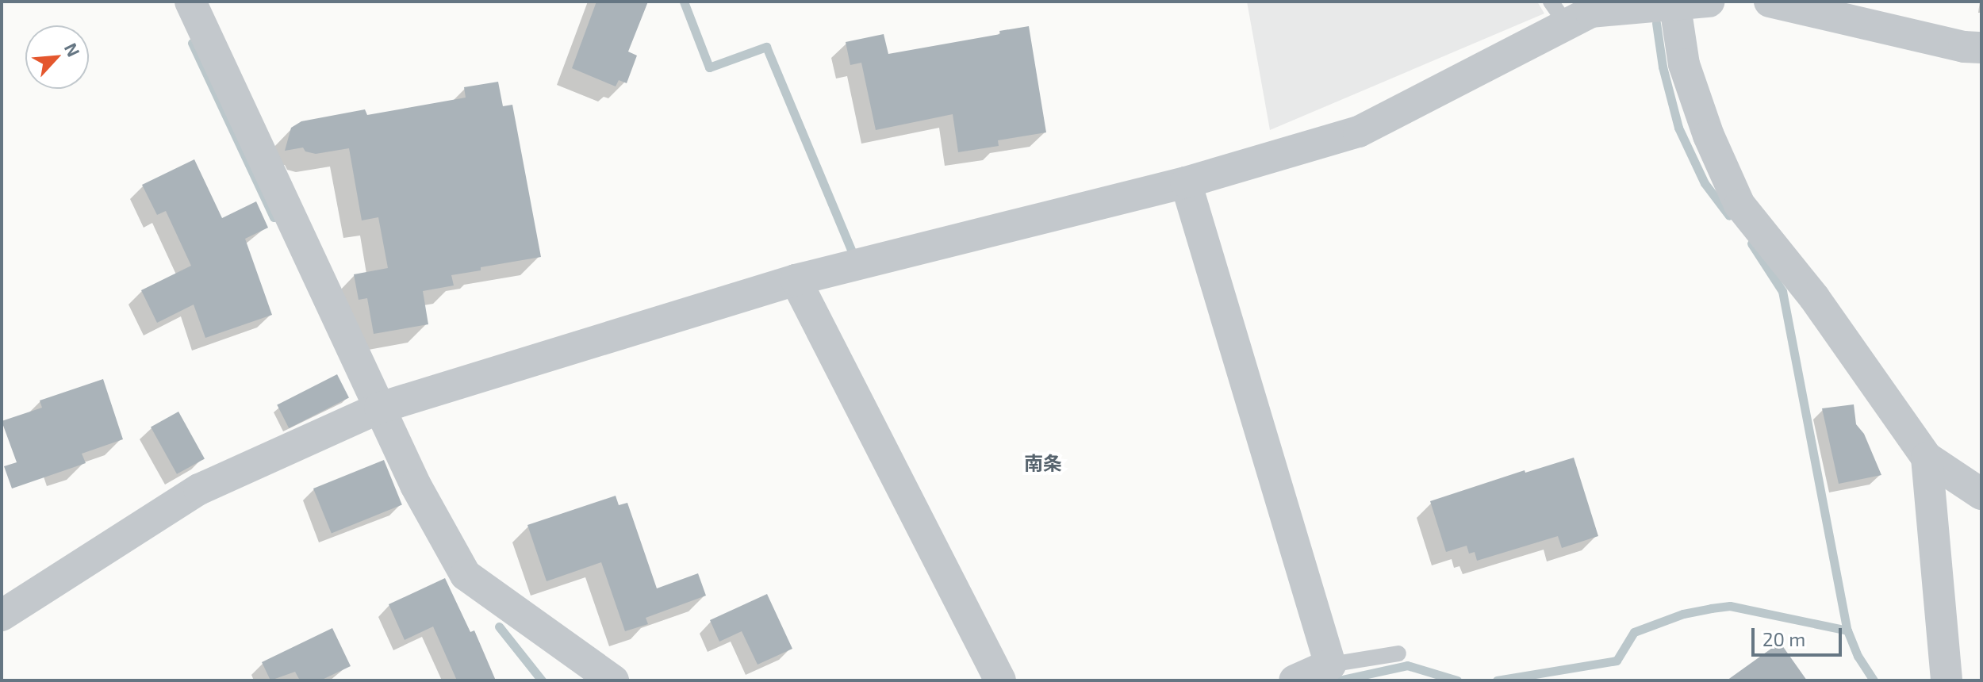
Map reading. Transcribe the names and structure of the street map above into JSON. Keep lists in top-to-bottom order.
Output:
{
  "districts": ["南条"],
  "scale_bar": "20 m",
  "north": "top right"
}
